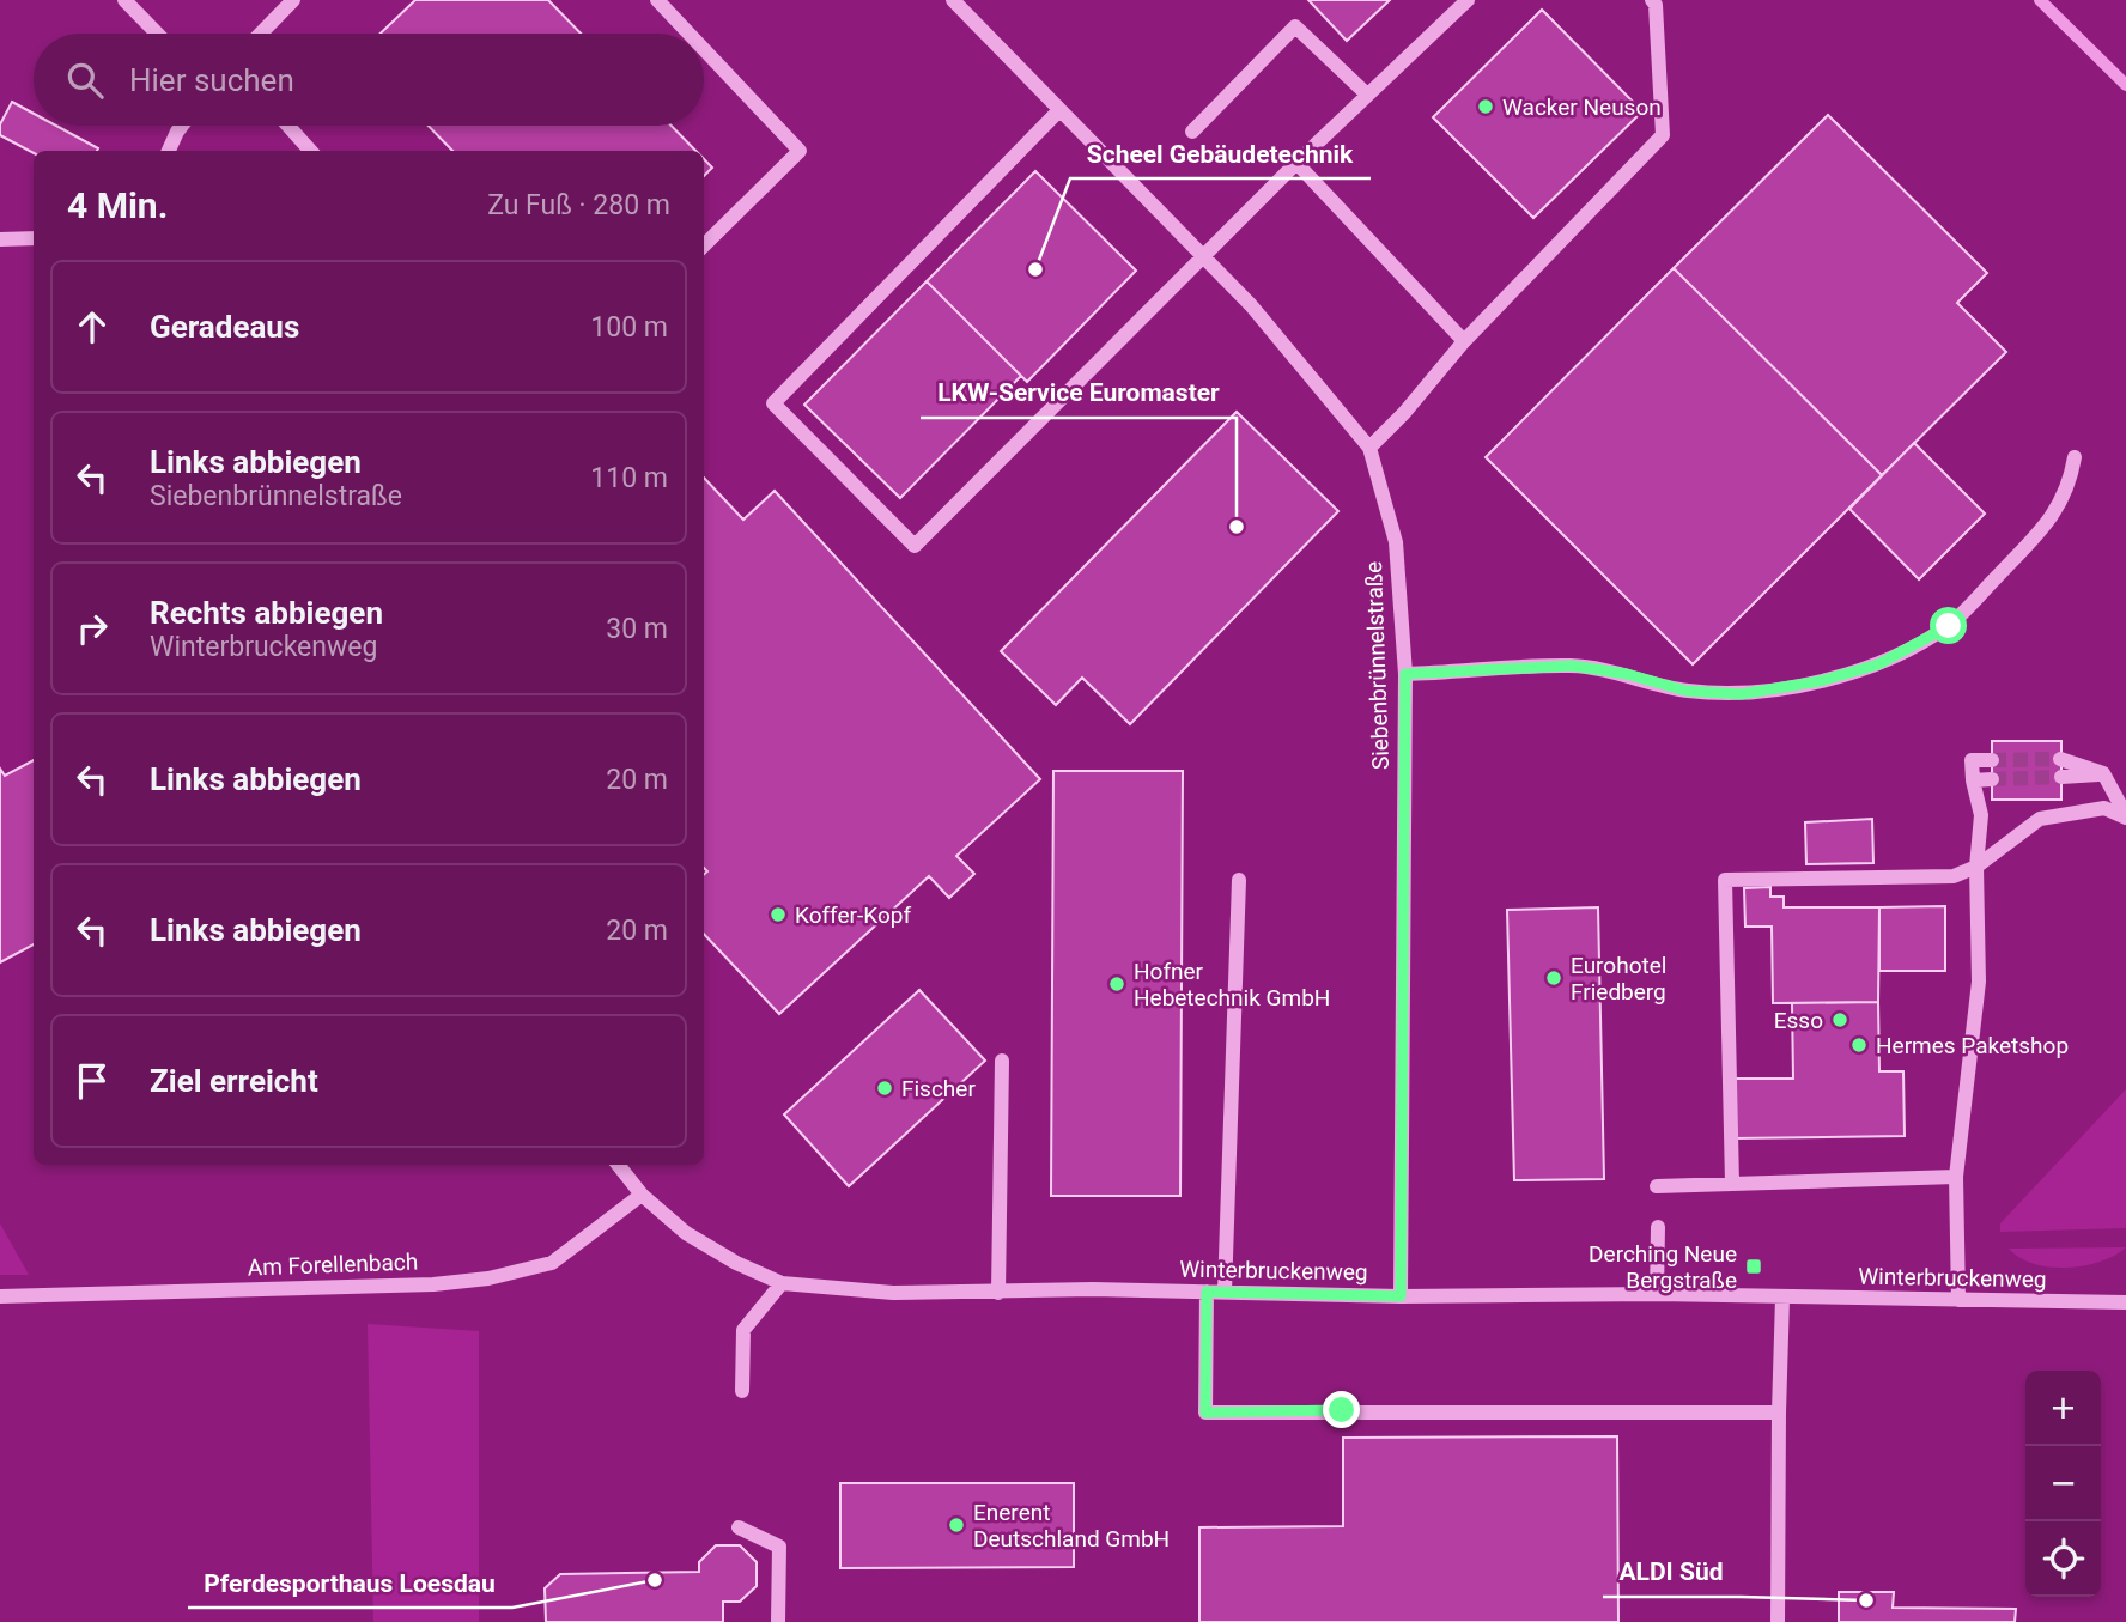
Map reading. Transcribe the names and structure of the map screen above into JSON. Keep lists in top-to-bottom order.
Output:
{
  "streets": {
    "street": ["Siebenbrünnelstraße", "Am Forellenbach", "Winterbruckenweg"]
  },
  "crossings": [
    ["Siebenbrünnelstraße", "Winterbruckenweg"],
    ["Am Forellenbach", "Winterbruckenweg"]
  ],
  "places": {
    "other": [
      "Wacker Neuson",
      "Scheel Gebäudetechnik",
      "LKW-Service Euromaster",
      "Koffer-Kopf",
      "Eurohotel Friedberg",
      "Hofner Hebetechnik GmbH",
      "Esso",
      "Hermes Paketshop",
      "Fischer",
      "Enerent Deutschland GmbH",
      "Pferdesporthaus Loesdau",
      "ALDI Süd"
    ],
    "transit": ["Derching Neue Bergstraße"]
  },
  "page": {
    "search": "Hier suchen",
    "heading": ["4 Min.", "Zu Fuß · 280 m"],
    "list": [
      ["Geradeaus", "100 m"],
      ["Links abbiegen", "Siebenbrünnelstraße", "110 m"],
      ["Rechts abbiegen", "Winterbruckenweg", "30 m"],
      ["Links abbiegen", "20 m"],
      ["Links abbiegen", "20 m"],
      "Ziel erreicht"
    ],
    "map_buttons": ["+", "−"]
  }
}
